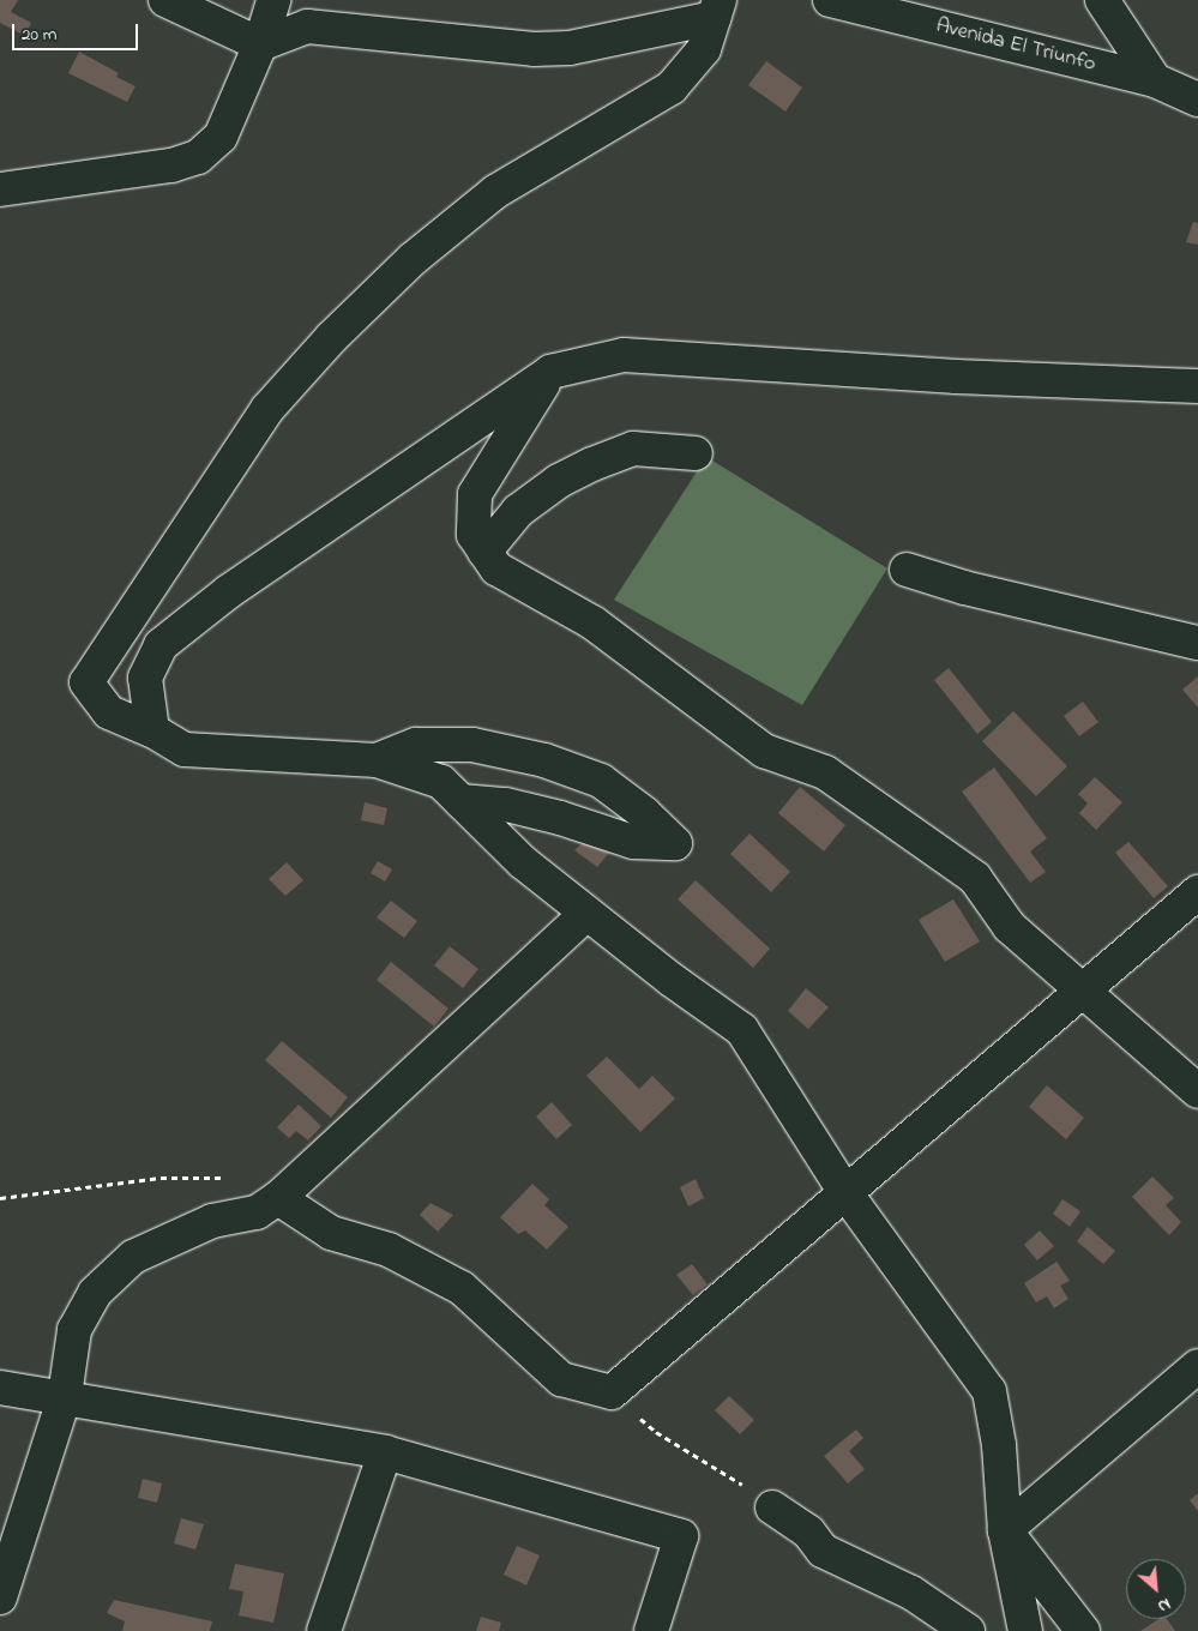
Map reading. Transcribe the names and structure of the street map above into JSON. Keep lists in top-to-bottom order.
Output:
{
  "streets": {
    "street": ["Avenida El Triunfo"]
  },
  "scale_bar": "20 m",
  "north": "bottom right"
}
